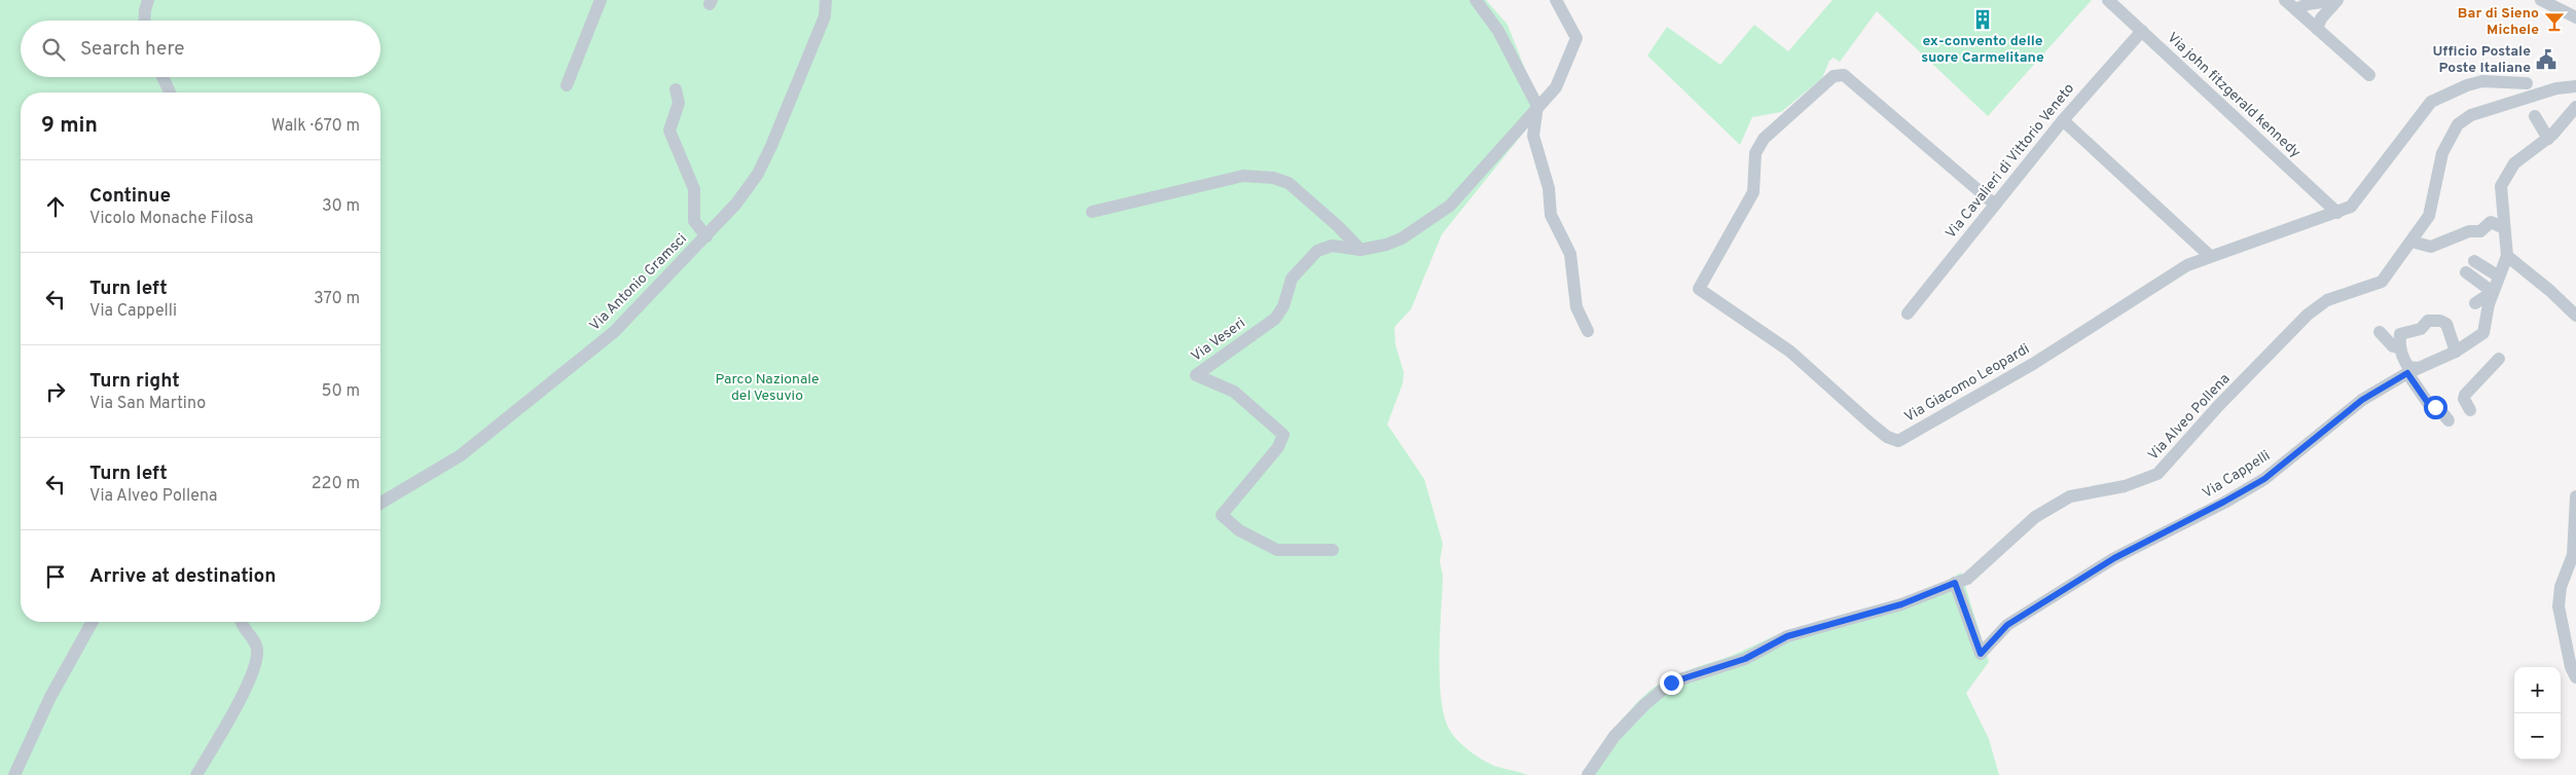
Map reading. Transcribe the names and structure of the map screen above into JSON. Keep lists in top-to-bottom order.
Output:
{
  "streets": {
    "street": [
      "Via john fitzgerald kennedy",
      "Via Cavalieri di Vittorio Veneto",
      "Via Antonio Gramsci",
      "Via Veseri",
      "Via Giacomo Leopardi",
      "Via Alveo Pollena",
      "Via Cappelli"
    ]
  },
  "crossings": [
    ["Via john fitzgerald kennedy", "Via Cavalieri di Vittorio Veneto"],
    ["Via john fitzgerald kennedy", "Via Giacomo Leopardi"],
    ["Via Cavalieri di Vittorio Veneto", "Via Giacomo Leopardi"],
    ["Via Alveo Pollena", "Via Cappelli"]
  ],
  "parks": ["Parco Nazionale del Vesuvio"],
  "places": {
    "building": ["ex-convento delle suore Carmelitane"],
    "bar": ["Bar di Sieno Michele"],
    "public building": ["Ufficio Postale Poste Italiane"]
  },
  "page": {
    "search": "Search here",
    "heading": ["9 min", "Walk · 670 m"],
    "list": [
      ["Continue", "Vicolo Monache Filosa", "30 m"],
      ["Turn left", "Via Cappelli", "370 m"],
      ["Turn right", "Via San Martino", "50 m"],
      ["Turn left", "Via Alveo Pollena", "220 m"],
      "Arrive at destination"
    ],
    "map_buttons": ["+", "−"]
  }
}
